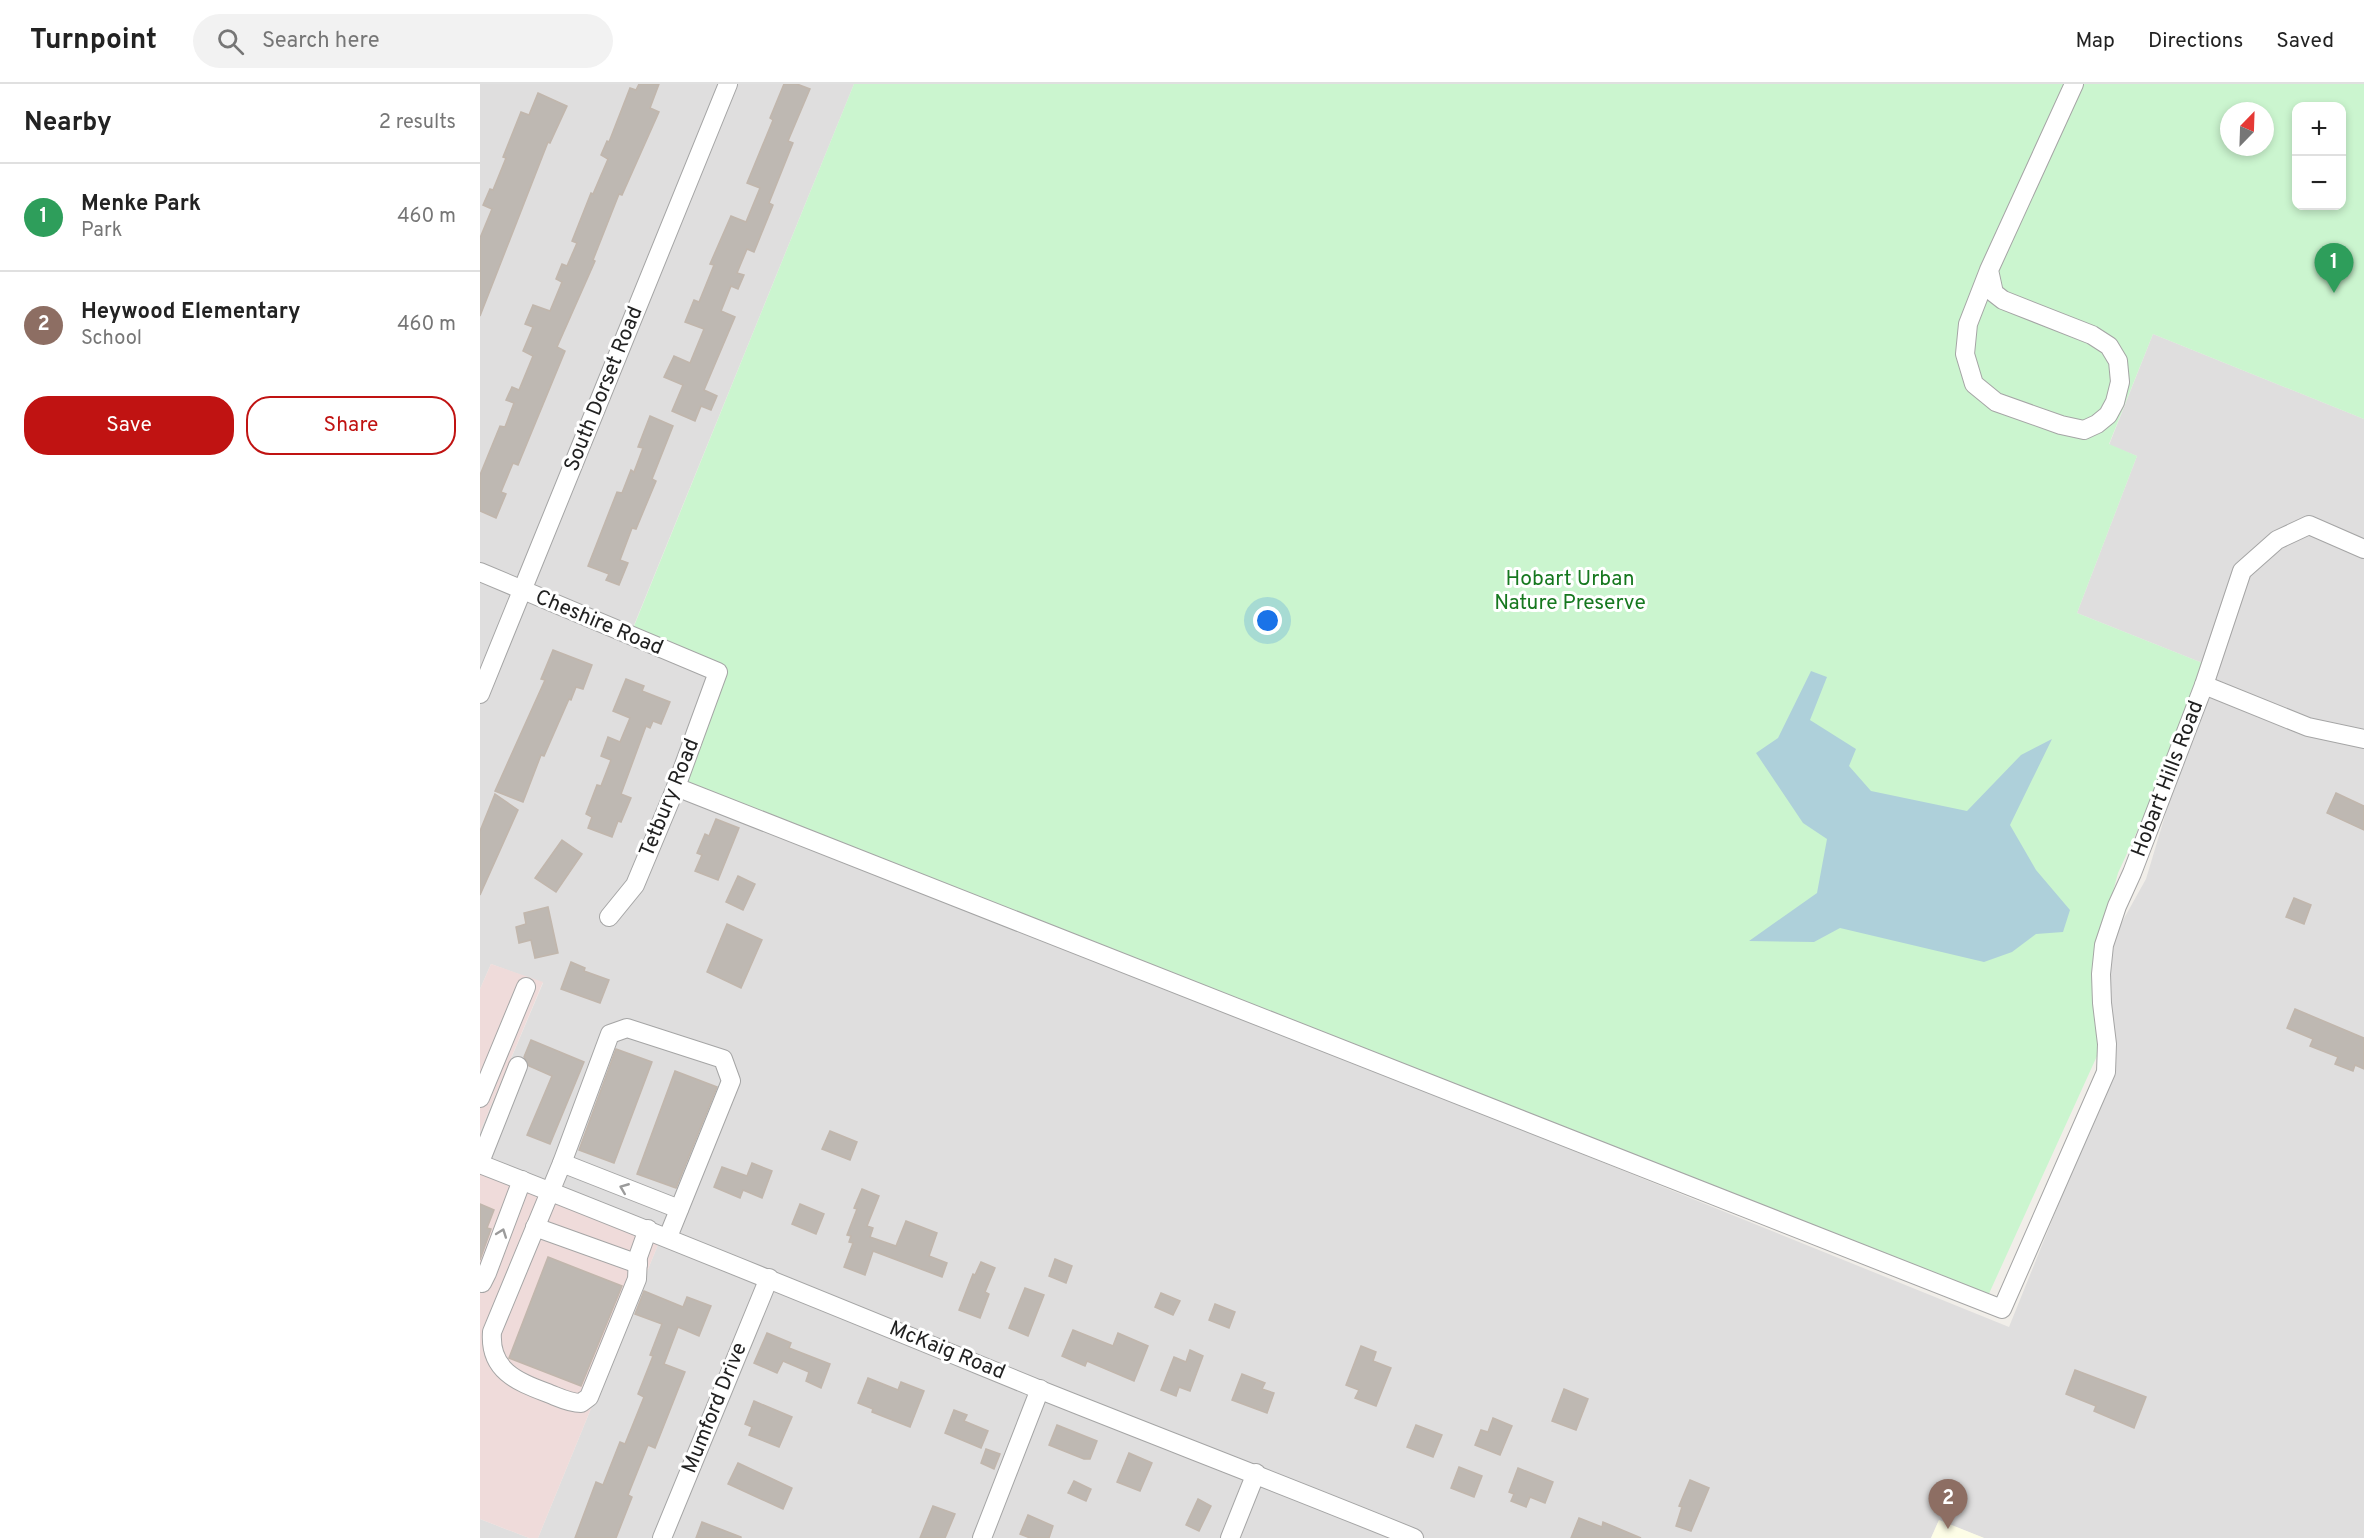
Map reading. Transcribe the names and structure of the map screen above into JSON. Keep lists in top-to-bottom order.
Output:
{
  "streets": {
    "street": [
      "South Dorset Road",
      "Cheshire Road",
      "Hobart Hills Road",
      "Tetbury Road",
      "McKaig Road",
      "Mumford Drive"
    ]
  },
  "crossings": [
    ["South Dorset Road", "Cheshire Road"],
    ["Cheshire Road", "Tetbury Road"],
    ["Hobart Hills Road", "Tetbury Road"],
    ["McKaig Road", "Mumford Drive"]
  ],
  "parks": ["Hobart Urban Nature Preserve"],
  "north": "top right",
  "page": {
    "header": "Turnpoint",
    "search": "Search here",
    "nav": ["Map", "Directions", "Saved"],
    "heading": ["Nearby", "2 results"],
    "map_buttons": ["+", "−"],
    "list": [
      {
        "mark": "1",
        "name": "Menke Park",
        "note": "Park",
        "value": "460 m"
      },
      {
        "mark": "2",
        "name": "Heywood Elementary",
        "note": "School",
        "value": "460 m"
      }
    ],
    "pins": ["1", "2"],
    "buttons": ["Save", "Share"]
  }
}
